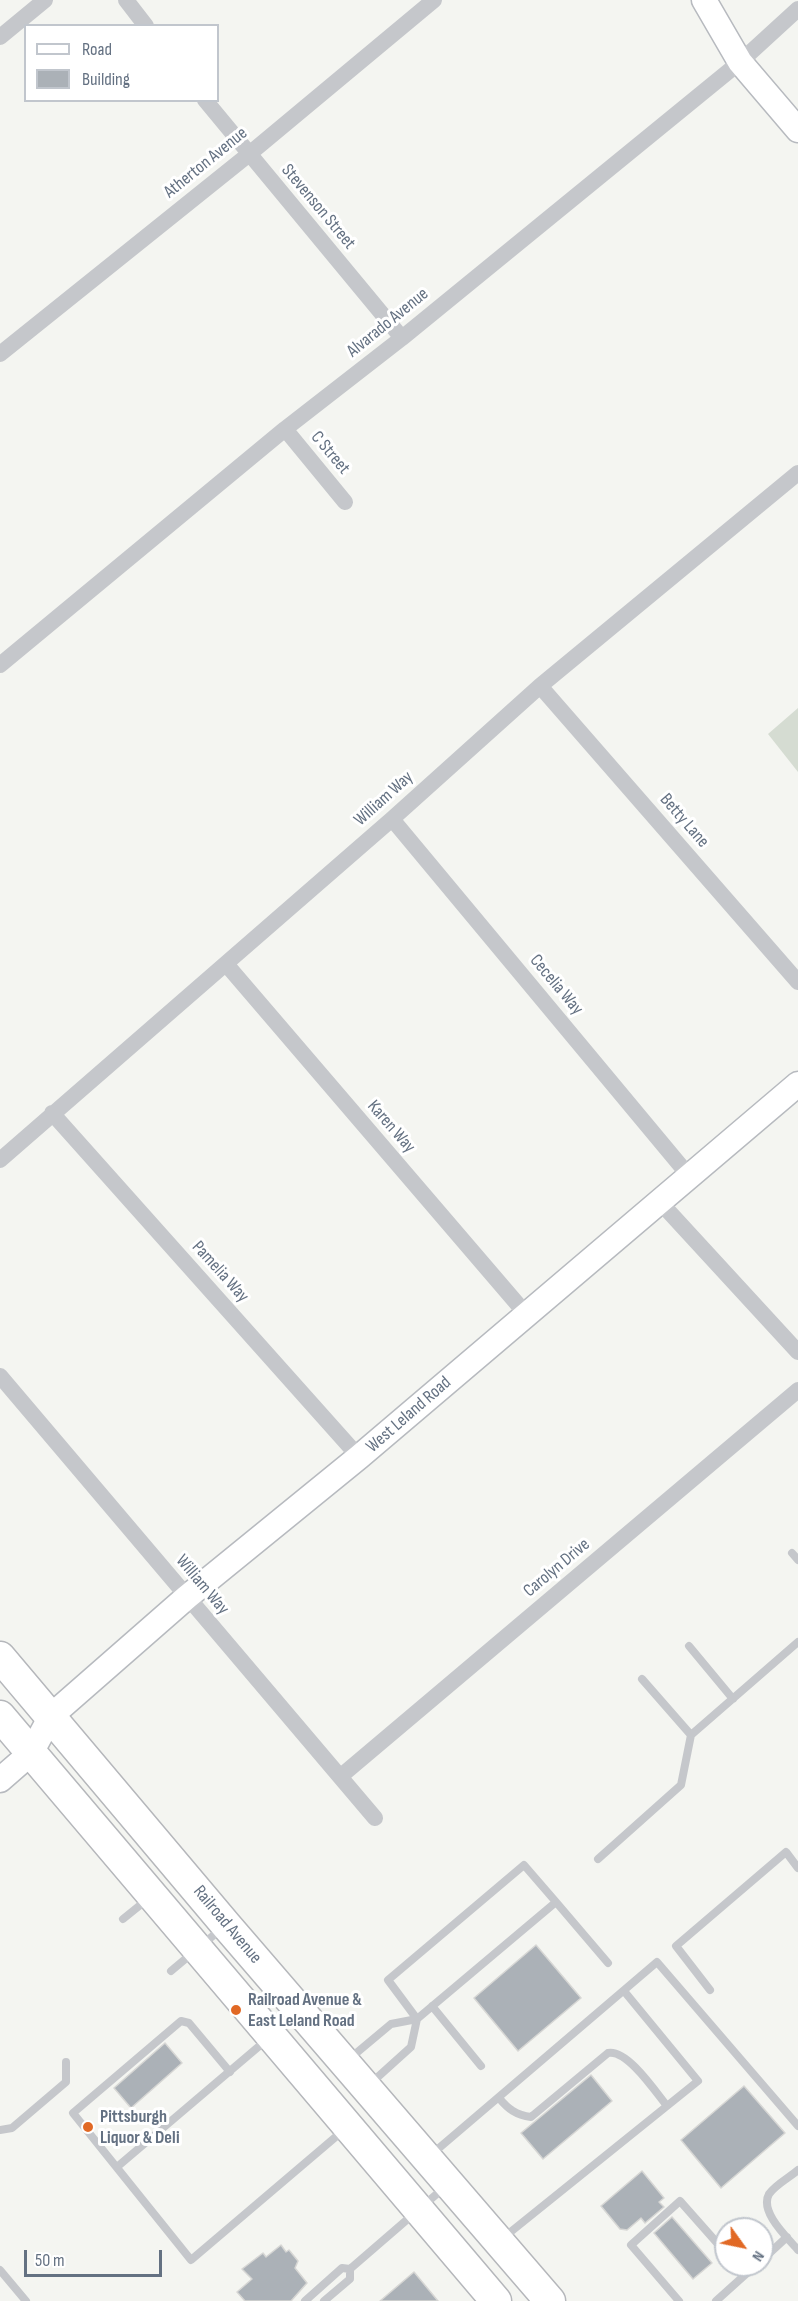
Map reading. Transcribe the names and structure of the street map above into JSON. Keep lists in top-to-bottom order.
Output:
{
  "streets": {
    "highway": ["Railroad Avenue"],
    "main road": ["West Leland Road"],
    "street": [
      "Atherton Avenue",
      "Stevenson Street",
      "Alvarado Avenue",
      "C Street",
      "William Way",
      "Betty Lane",
      "Cecelia Way",
      "Karen Way",
      "Pamelia Way",
      "Carolyn Drive"
    ]
  },
  "crossings": [
    ["Atherton Avenue", "Stevenson Street"],
    ["Stevenson Street", "Alvarado Avenue"],
    ["Alvarado Avenue", "C Street"],
    ["William Way", "Betty Lane"],
    ["William Way", "Cecelia Way"],
    ["William Way", "Karen Way"],
    ["William Way", "Pamelia Way"],
    ["William Way", "West Leland Road"],
    ["William Way", "Carolyn Drive"],
    ["Cecelia Way", "West Leland Road"],
    ["Karen Way", "West Leland Road"],
    ["Pamelia Way", "West Leland Road"],
    ["West Leland Road", "Railroad Avenue"]
  ],
  "places": ["Railroad Avenue & East Leland Road", "Pittsburgh Liquor & Deli"],
  "legend": ["Road", "Building"],
  "scale_bar": "50 m",
  "north": "bottom right"
}
